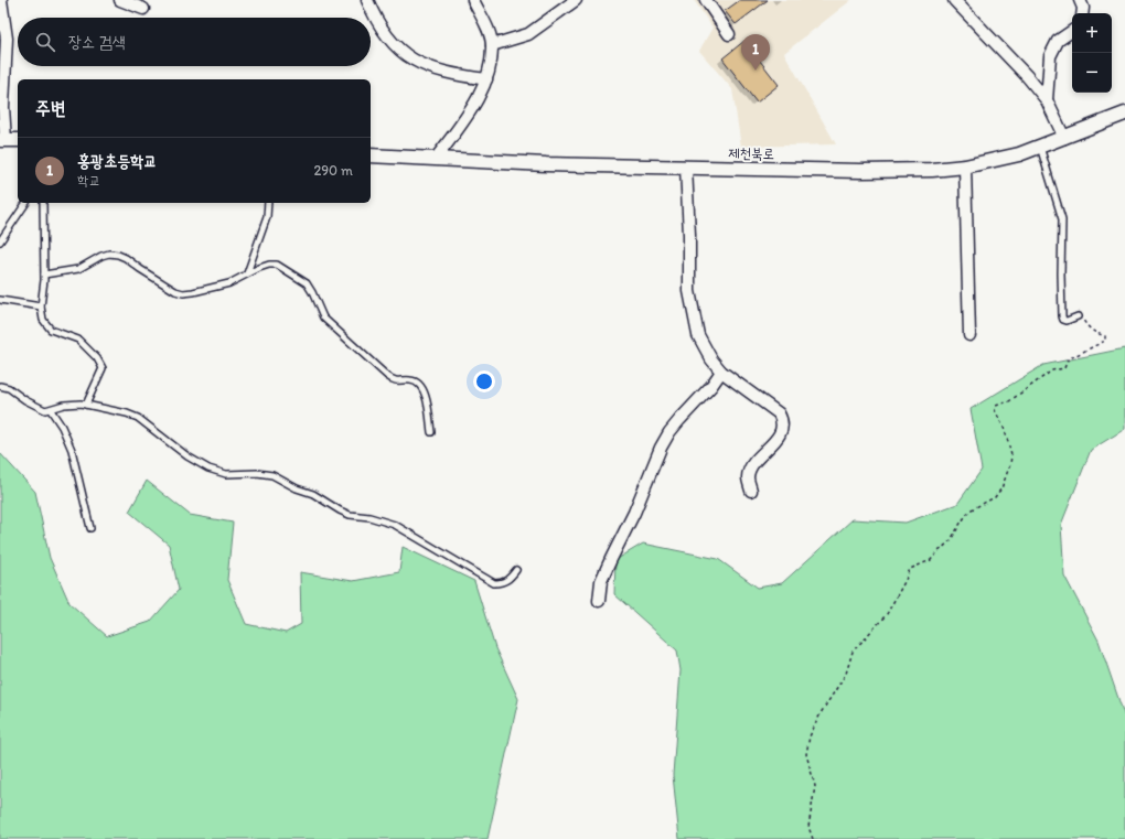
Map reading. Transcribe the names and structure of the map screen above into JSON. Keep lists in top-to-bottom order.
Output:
{
  "streets": {
    "street": ["제천북로"]
  },
  "page": {
    "map_buttons": ["+", "−"],
    "search": "장소 검색",
    "pins": "1",
    "heading": "주변",
    "list": [
      {
        "mark": "1",
        "name": "홍광초등학교",
        "note": "학교",
        "value": "290 m"
      }
    ]
  }
}
